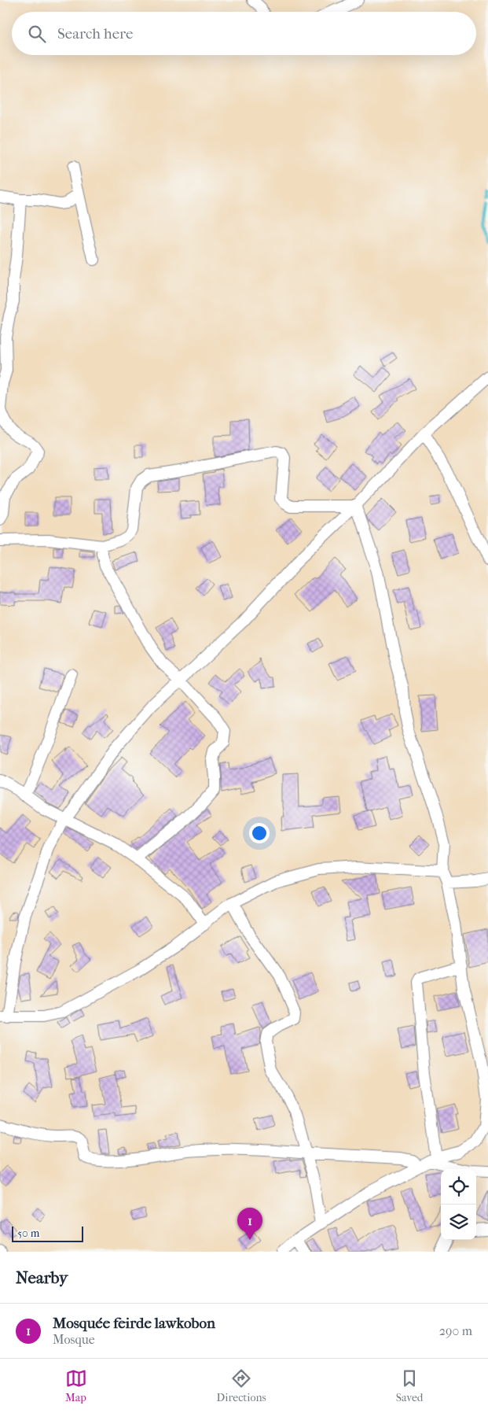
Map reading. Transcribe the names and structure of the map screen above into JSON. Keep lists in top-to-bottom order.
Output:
{
  "scale_bar": "50 m",
  "page": {
    "search": "Search here",
    "pins": "1",
    "scale": "50 m",
    "heading": "Nearby",
    "list": [
      {
        "mark": "1",
        "name": "Mosquée feirde lawkobon",
        "note": "Mosque",
        "value": "290 m"
      }
    ],
    "nav": ["Map", "Directions", "Saved"]
  }
}
